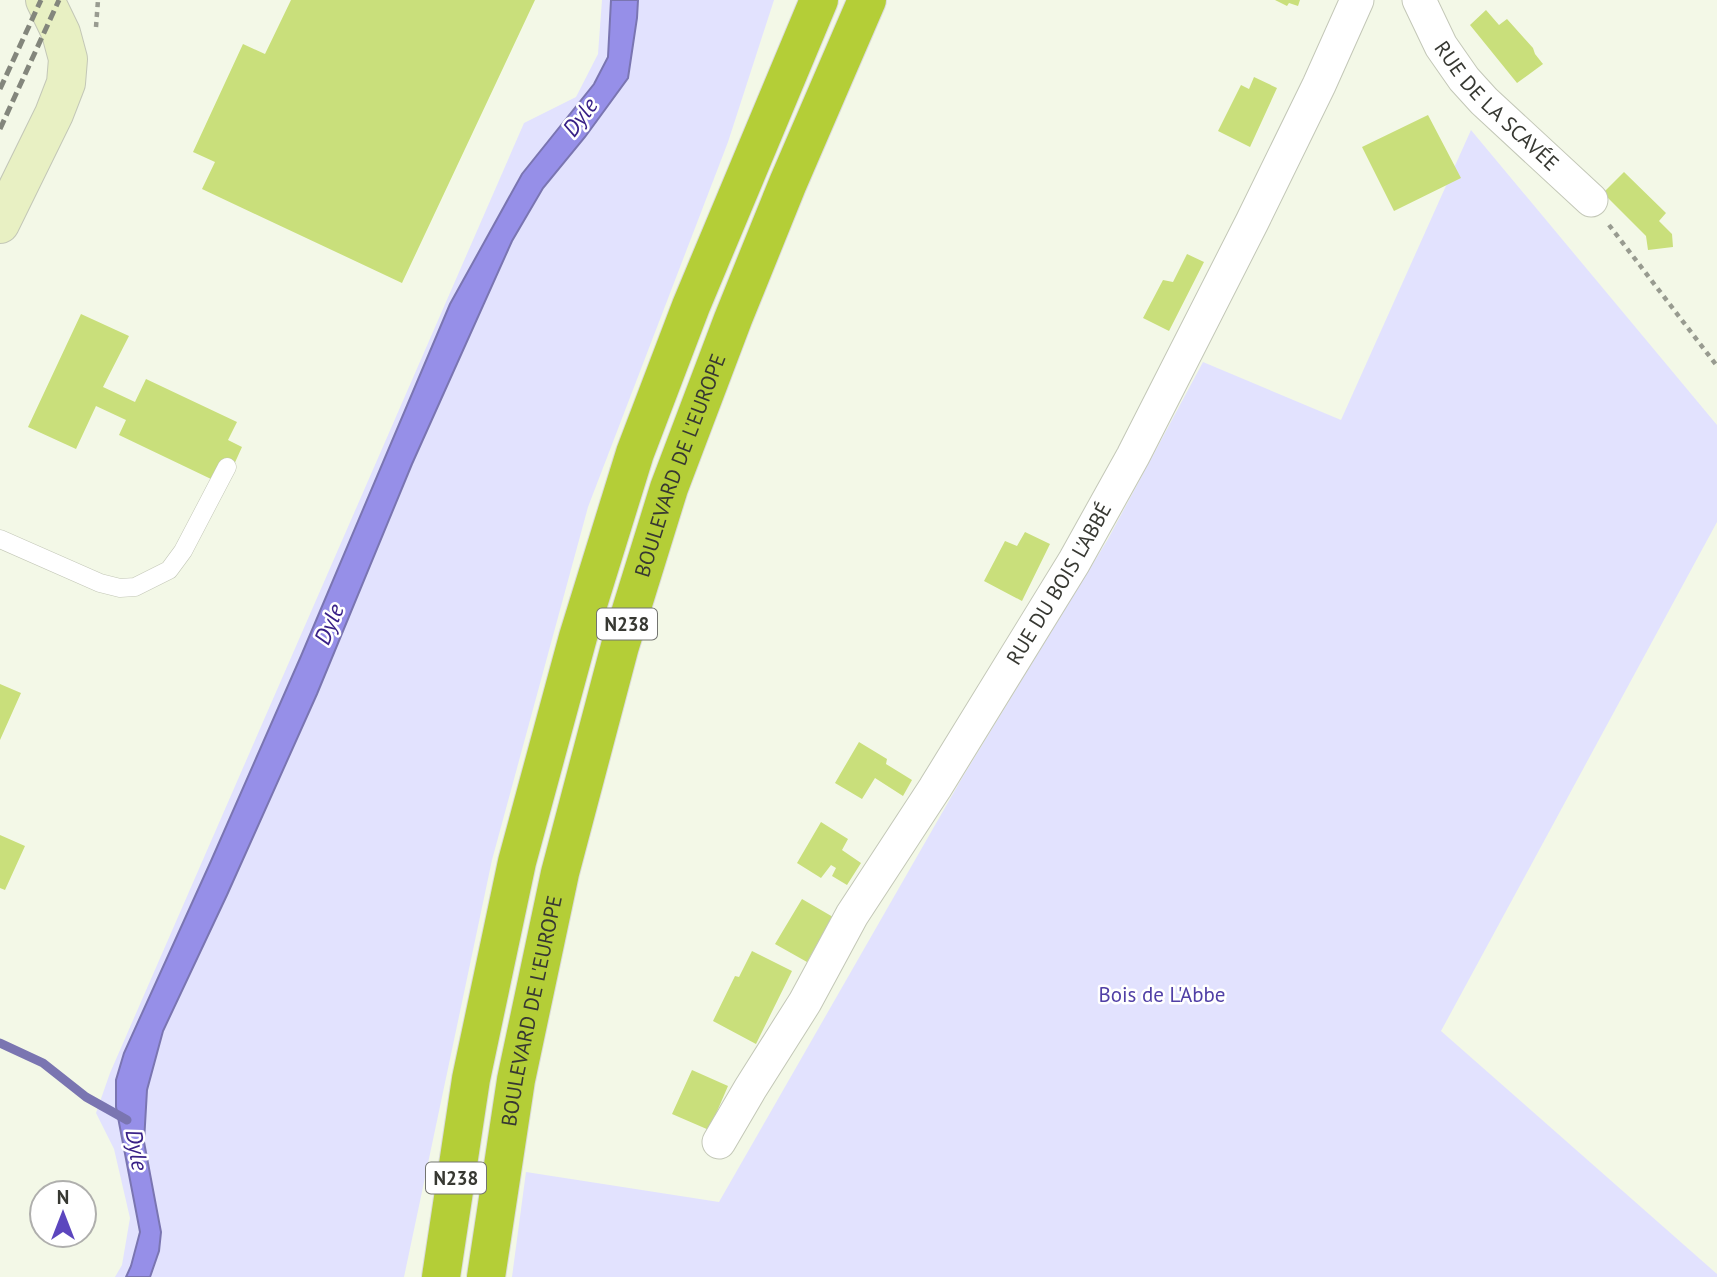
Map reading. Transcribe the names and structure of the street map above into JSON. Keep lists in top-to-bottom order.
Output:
{
  "streets": {
    "highway": ["BOULEVARD DE L'EUROPE", "N238"],
    "street": ["RUE DE LA SCAVÉE", "RUE DU BOIS L'ABBÉ"]
  },
  "water": ["Dyle"],
  "parks": ["Bois de L'Abbe"],
  "north": "top"
}
